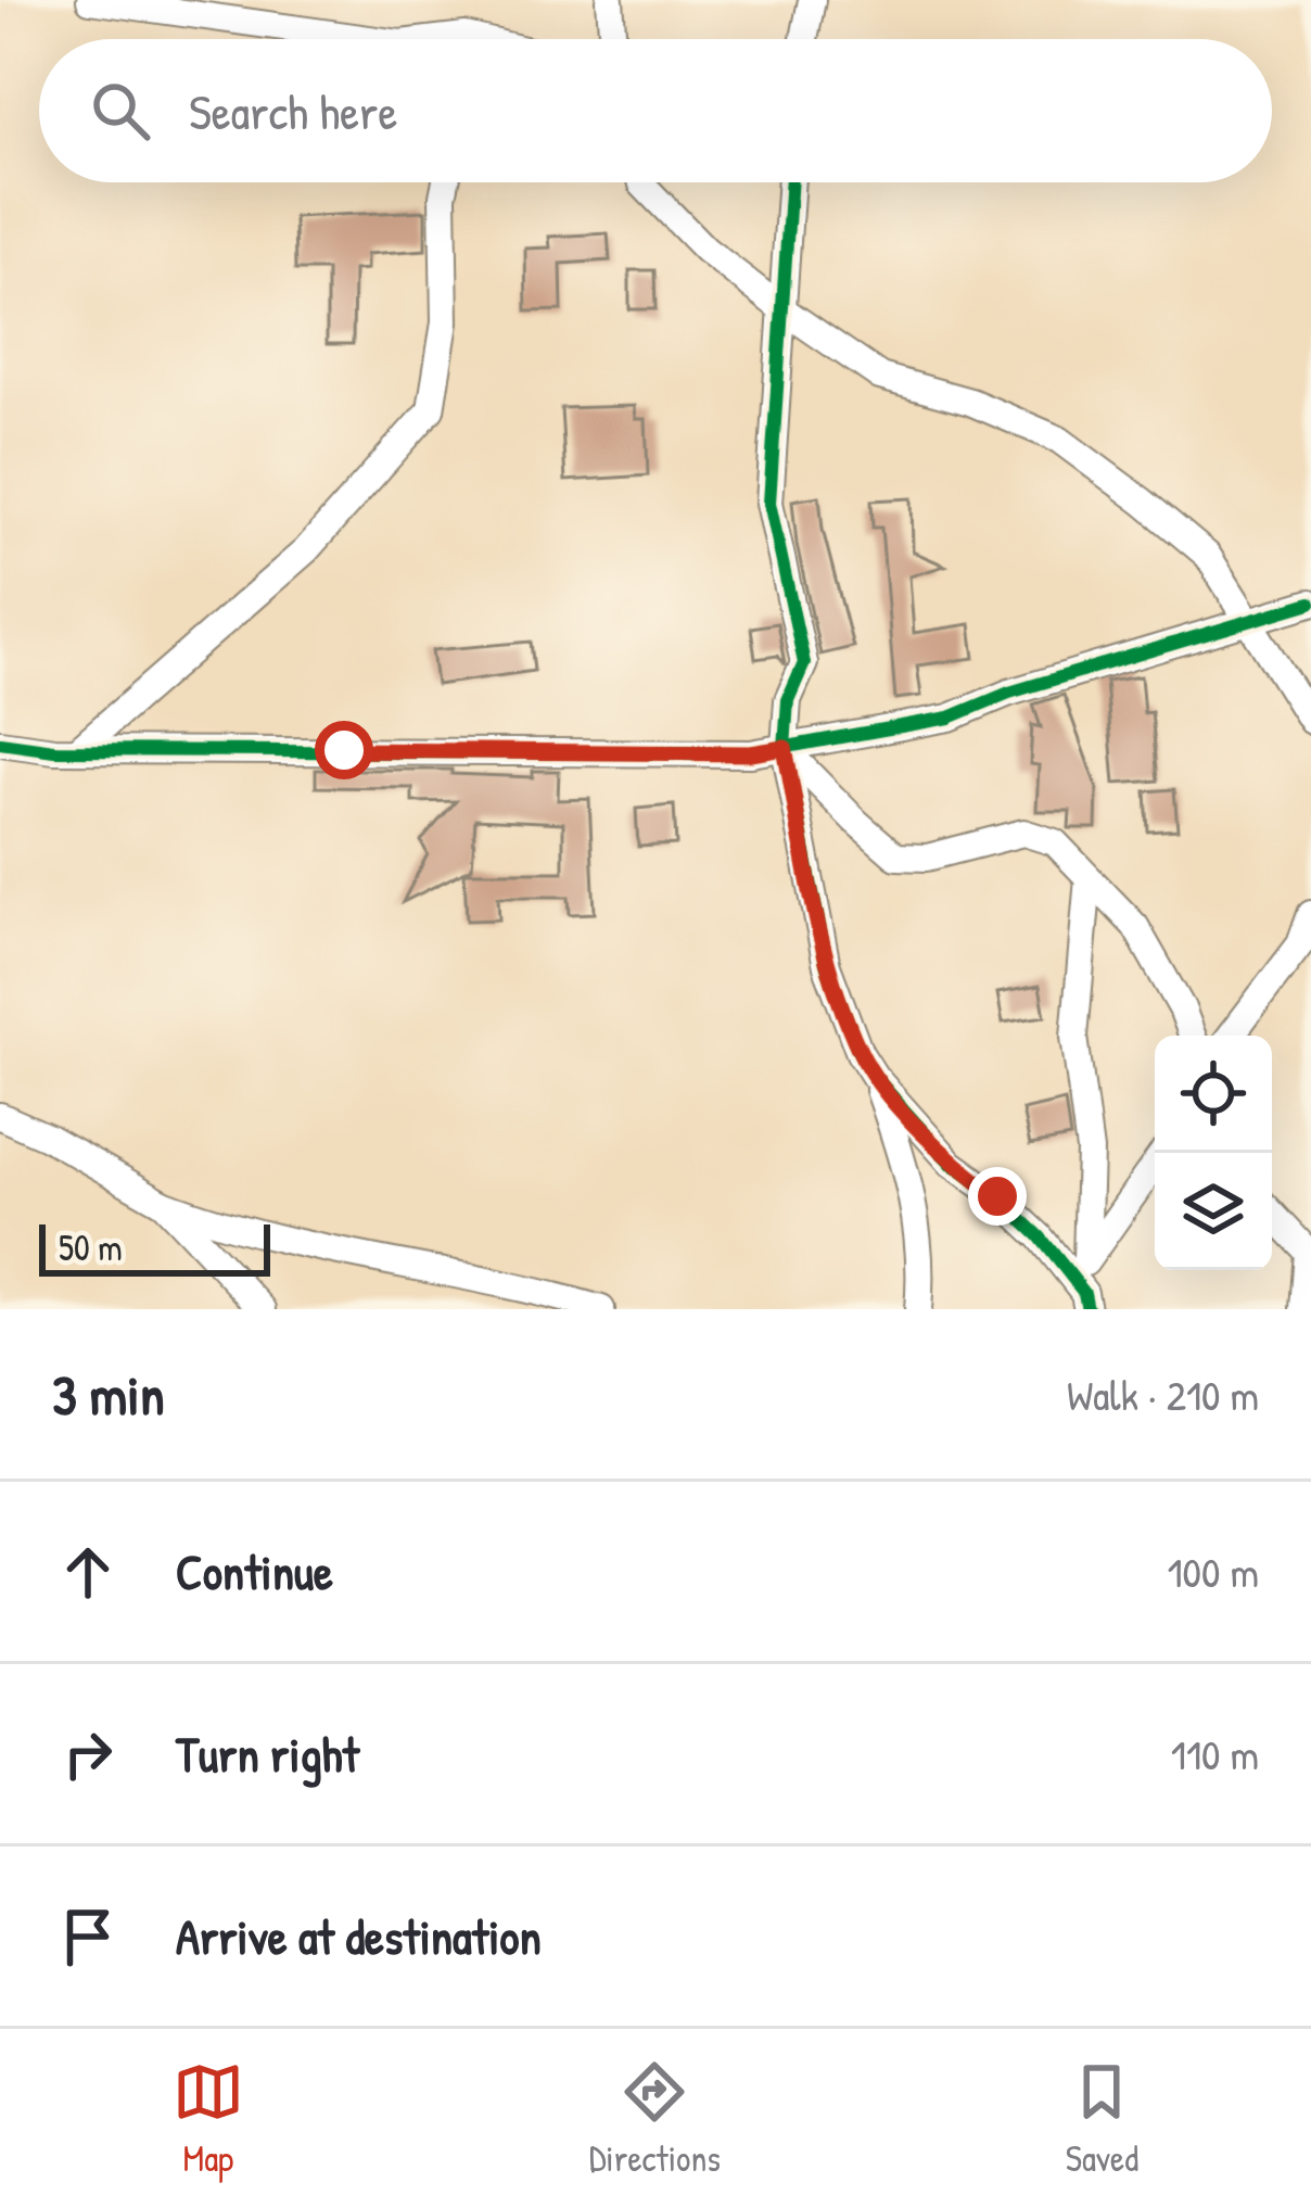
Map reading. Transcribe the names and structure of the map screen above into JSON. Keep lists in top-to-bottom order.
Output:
{
  "scale_bar": "50 m",
  "page": {
    "search": "Search here",
    "scale": "50 m",
    "heading": ["3 min", "Walk · 210 m"],
    "list": [
      ["Continue", "100 m"],
      ["Turn right", "110 m"],
      "Arrive at destination"
    ],
    "nav": ["Map", "Directions", "Saved"]
  }
}
